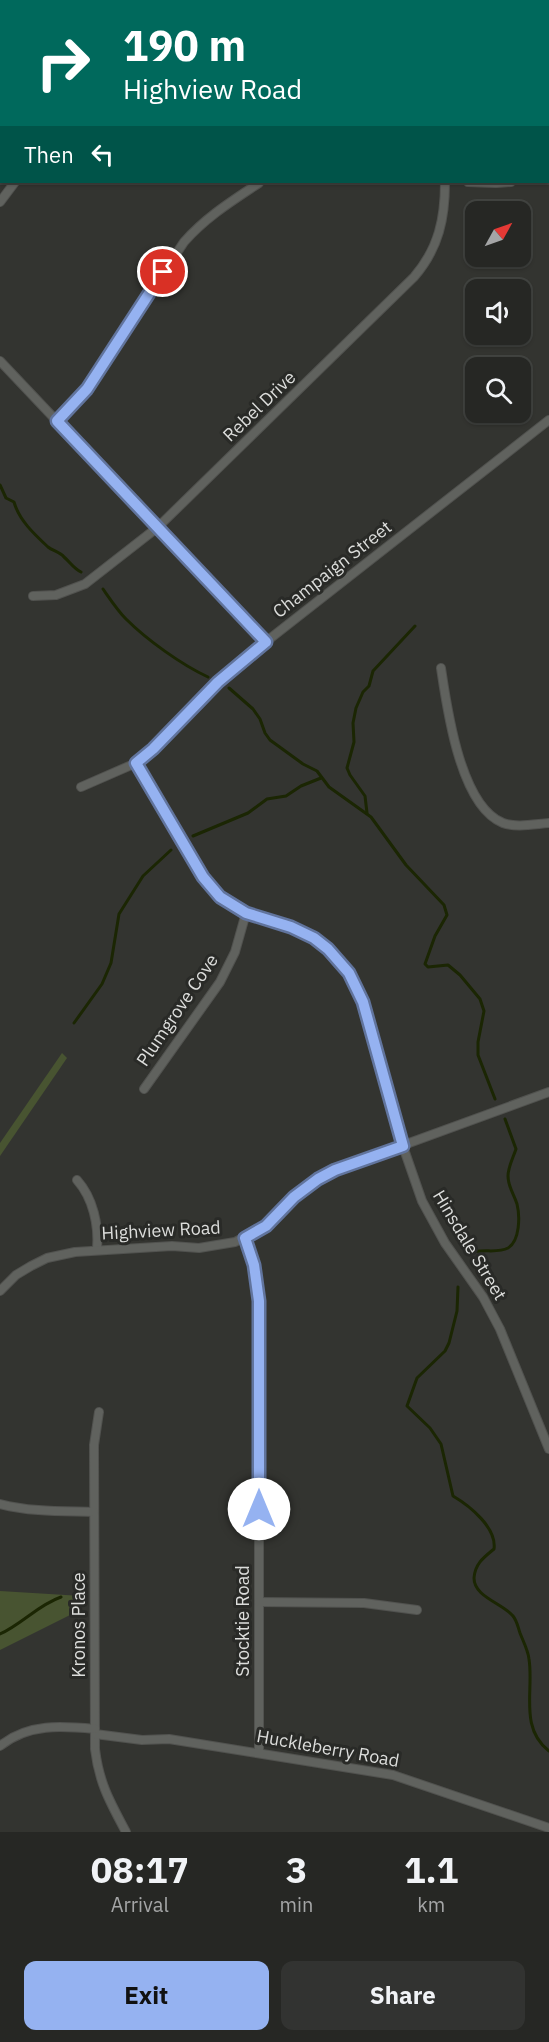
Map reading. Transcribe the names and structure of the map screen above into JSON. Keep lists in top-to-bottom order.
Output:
{
  "streets": {
    "street": [
      "Rebel Drive",
      "Champaign Street",
      "Plumgrove Cove",
      "Highview Road",
      "Hinsdale Street",
      "Stocktie Road",
      "Kronos Place",
      "Huckleberry Road"
    ]
  },
  "crossings": [
    ["Champaign Street", "Hinsdale Street"],
    ["Plumgrove Cove", "Hinsdale Street"],
    ["Highview Road", "Hinsdale Street"],
    ["Highview Road", "Stocktie Road"],
    ["Stocktie Road", "Huckleberry Road"],
    ["Kronos Place", "Huckleberry Road"]
  ],
  "north": "top right",
  "page": {
    "turn": ["190 m", "Highview Road"],
    "then": "Then",
    "eta": [
      "08:17",
      "Arrival",
      "3",
      "min",
      "1.1",
      "km"
    ],
    "buttons": ["Exit", "Share"]
  }
}
